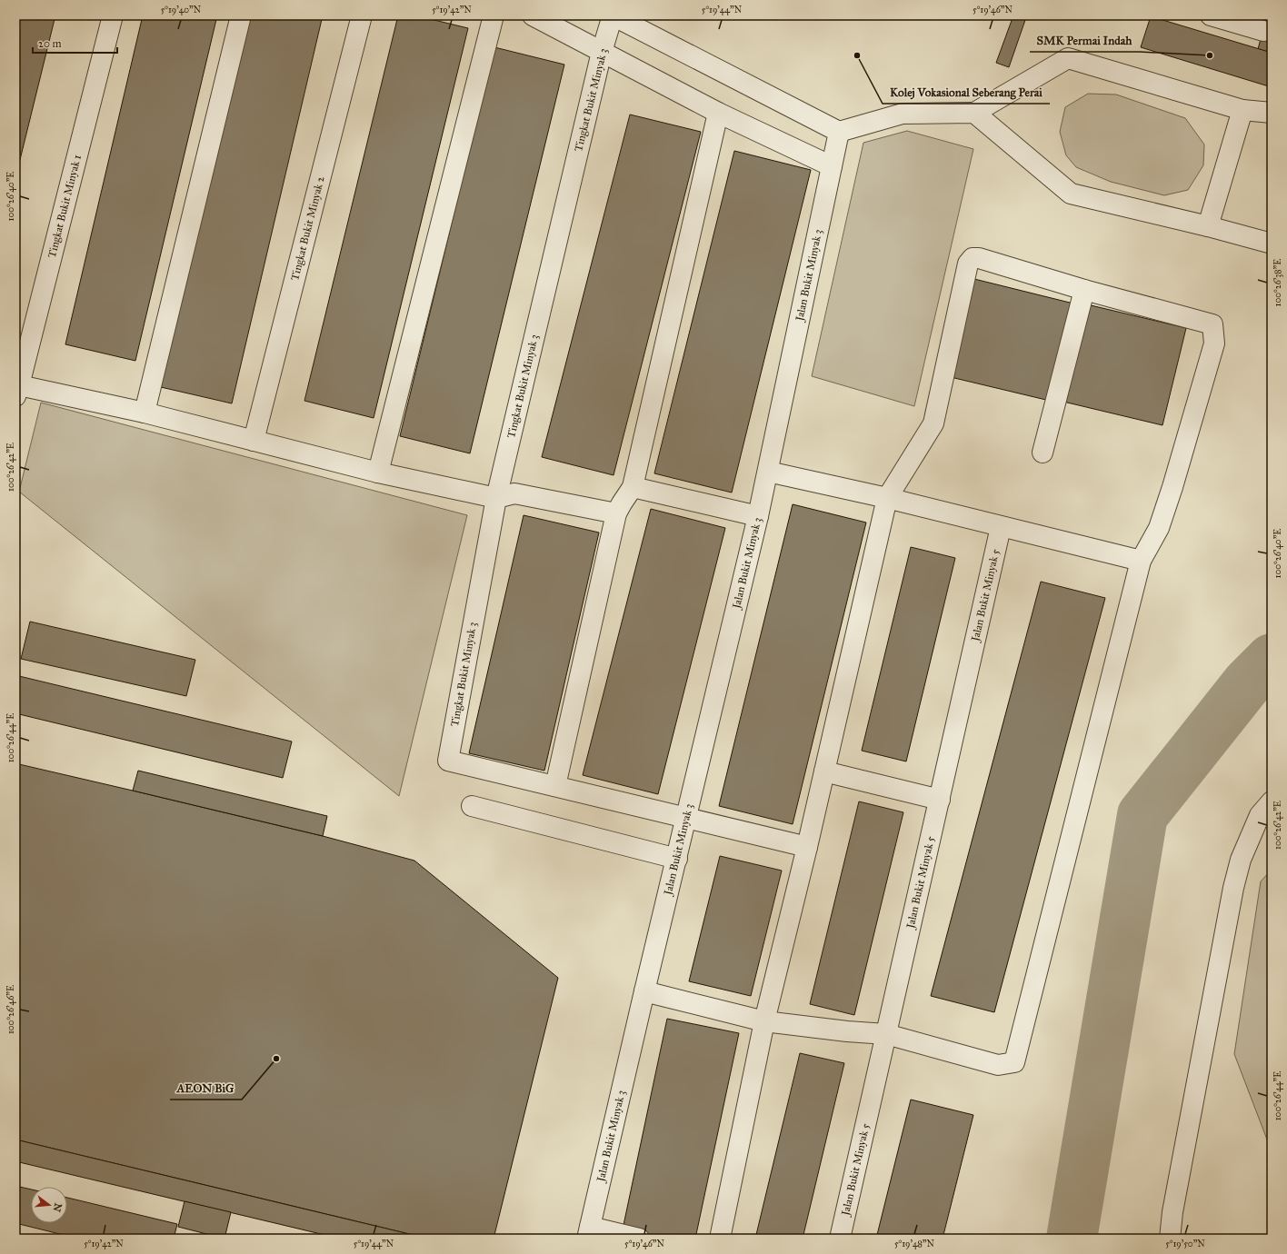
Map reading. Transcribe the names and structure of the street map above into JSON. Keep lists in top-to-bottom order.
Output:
{
  "streets": {
    "street": [
      "Tingkat Bukit Minyak 3",
      "Tingkat Bukit Minyak 1",
      "Tingkat Bukit Minyak 2",
      "Jalan Bukit Minyak 3",
      "Jalan Bukit Minyak 5"
    ]
  },
  "places": ["Kolej Vokasional Seberang Perai", "SMK Permai Indah", "AEON BiG"],
  "scale_bar": "20 m",
  "north": "right",
  "coordinates": [
    "5°19'40\"N",
    "5°19'42\"N",
    "5°19'44\"N",
    "5°19'46\"N",
    "100°26'40\"E",
    "100°26'38\"E",
    "100°26'42\"E",
    "100°26'44\"E",
    "100°26'46\"E",
    "5°19'48\"N",
    "5°19'50\"N"
  ]
}
